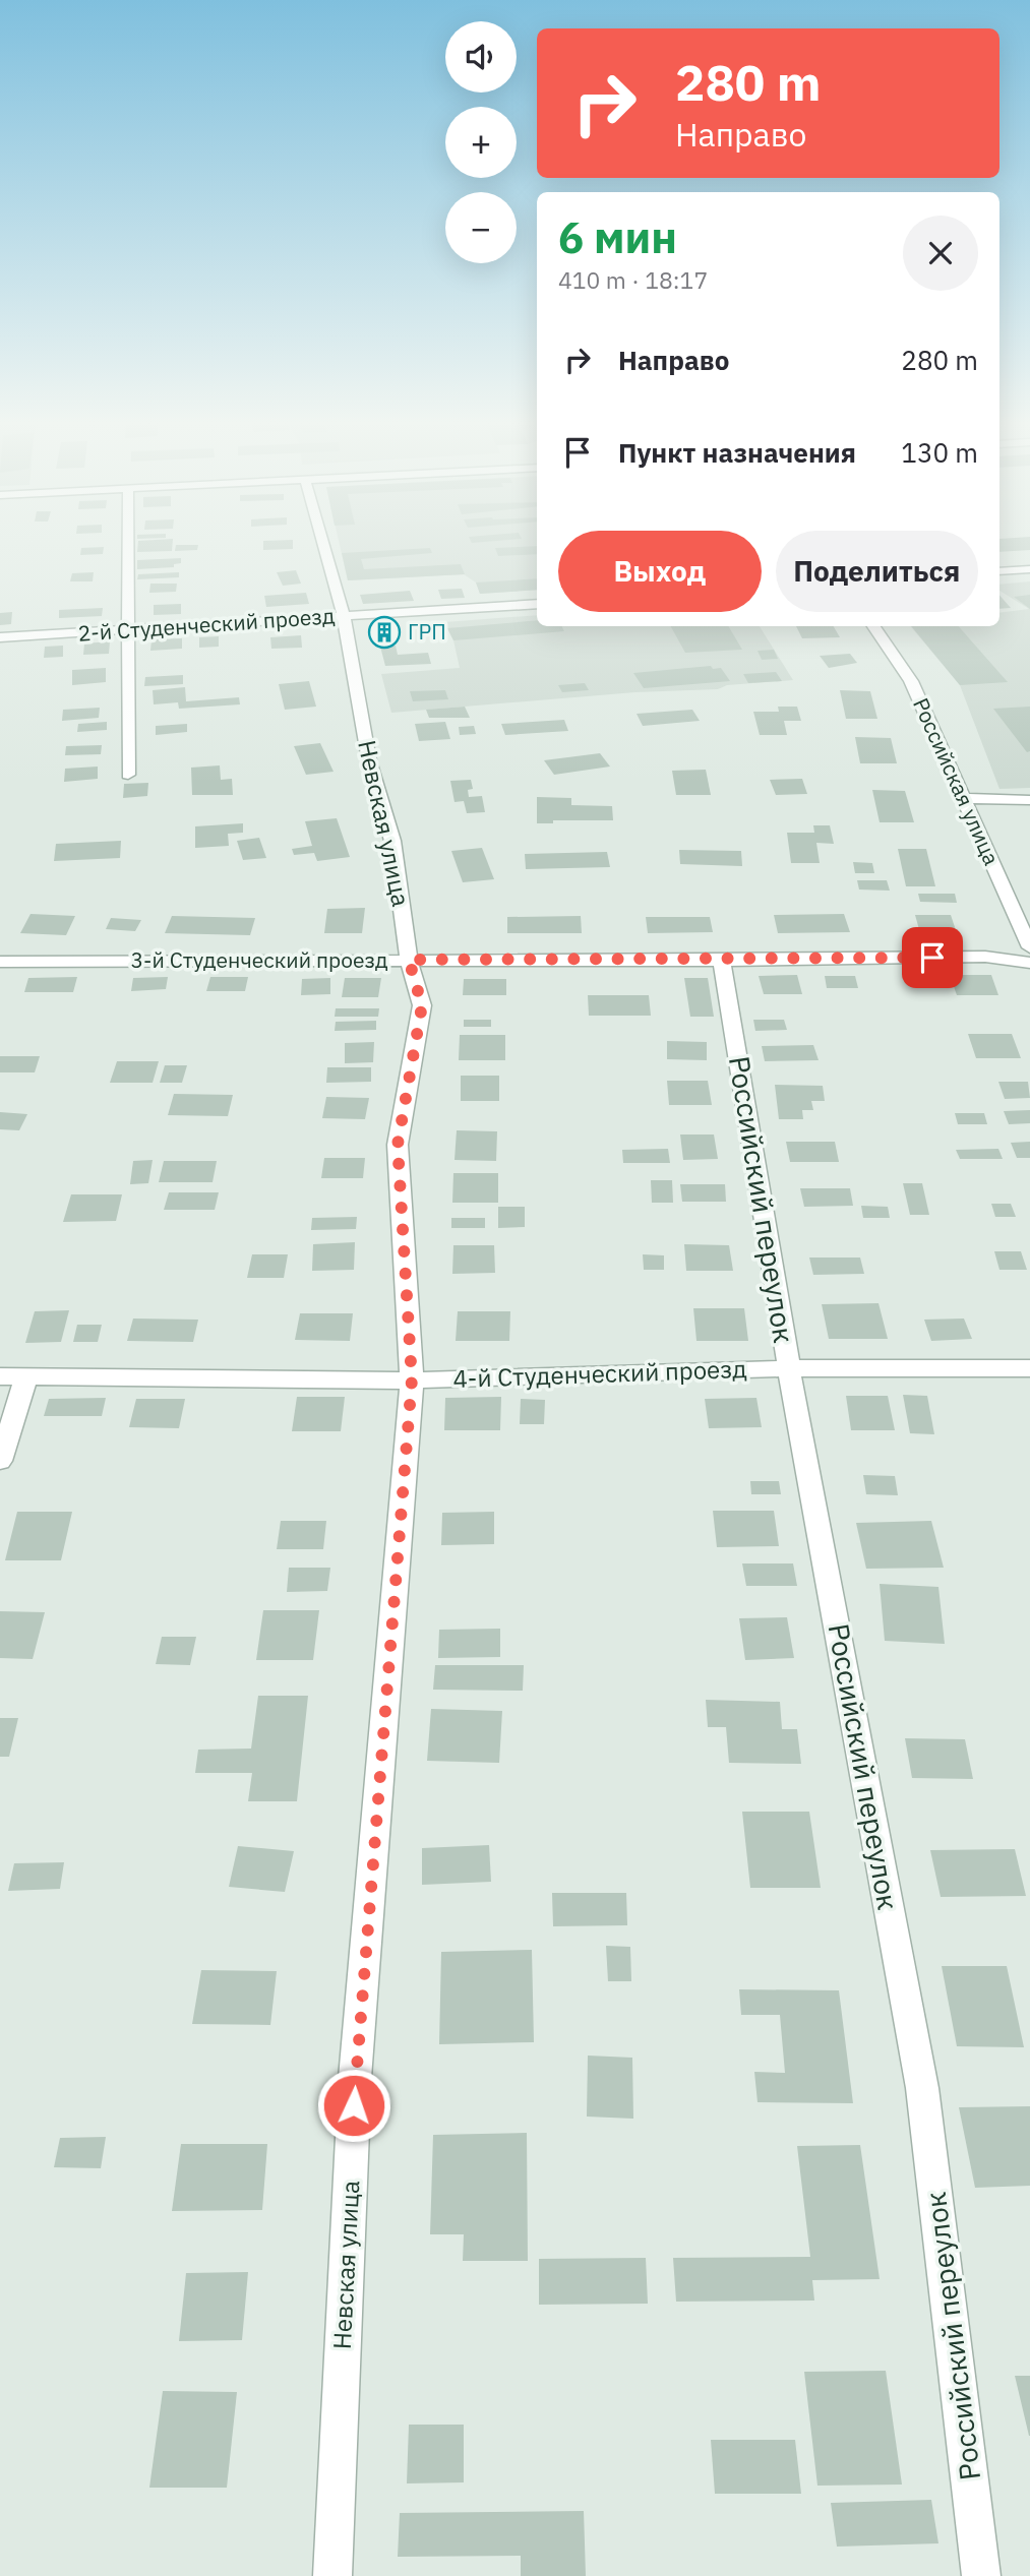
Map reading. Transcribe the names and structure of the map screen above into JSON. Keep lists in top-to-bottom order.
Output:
{
  "streets": {
    "street": [
      "2-й Студенческий проезд",
      "Российская улица",
      "Невская улица",
      "3-й Студенческий проезд",
      "Российский переулок",
      "4-й Студенческий проезд"
    ]
  },
  "crossings": [
    ["2-й Студенческий проезд", "Невская улица"],
    ["Невская улица", "3-й Студенческий проезд"],
    ["Невская улица", "4-й Студенческий проезд"],
    ["3-й Студенческий проезд", "Российский переулок"],
    ["Российский переулок", "4-й Студенческий проезд"]
  ],
  "places": {
    "building": ["ГРП"]
  },
  "page": {
    "map_buttons": ["+", "−"],
    "turn": ["280 m", "Направо"],
    "heading": ["6 мин", "410 m · 18:17"],
    "list": [
      {
        "name": "Направо",
        "value": "280 m"
      },
      {
        "name": "Пункт назначения",
        "value": "130 m"
      }
    ],
    "buttons": ["Выход", "Поделиться"]
  }
}
